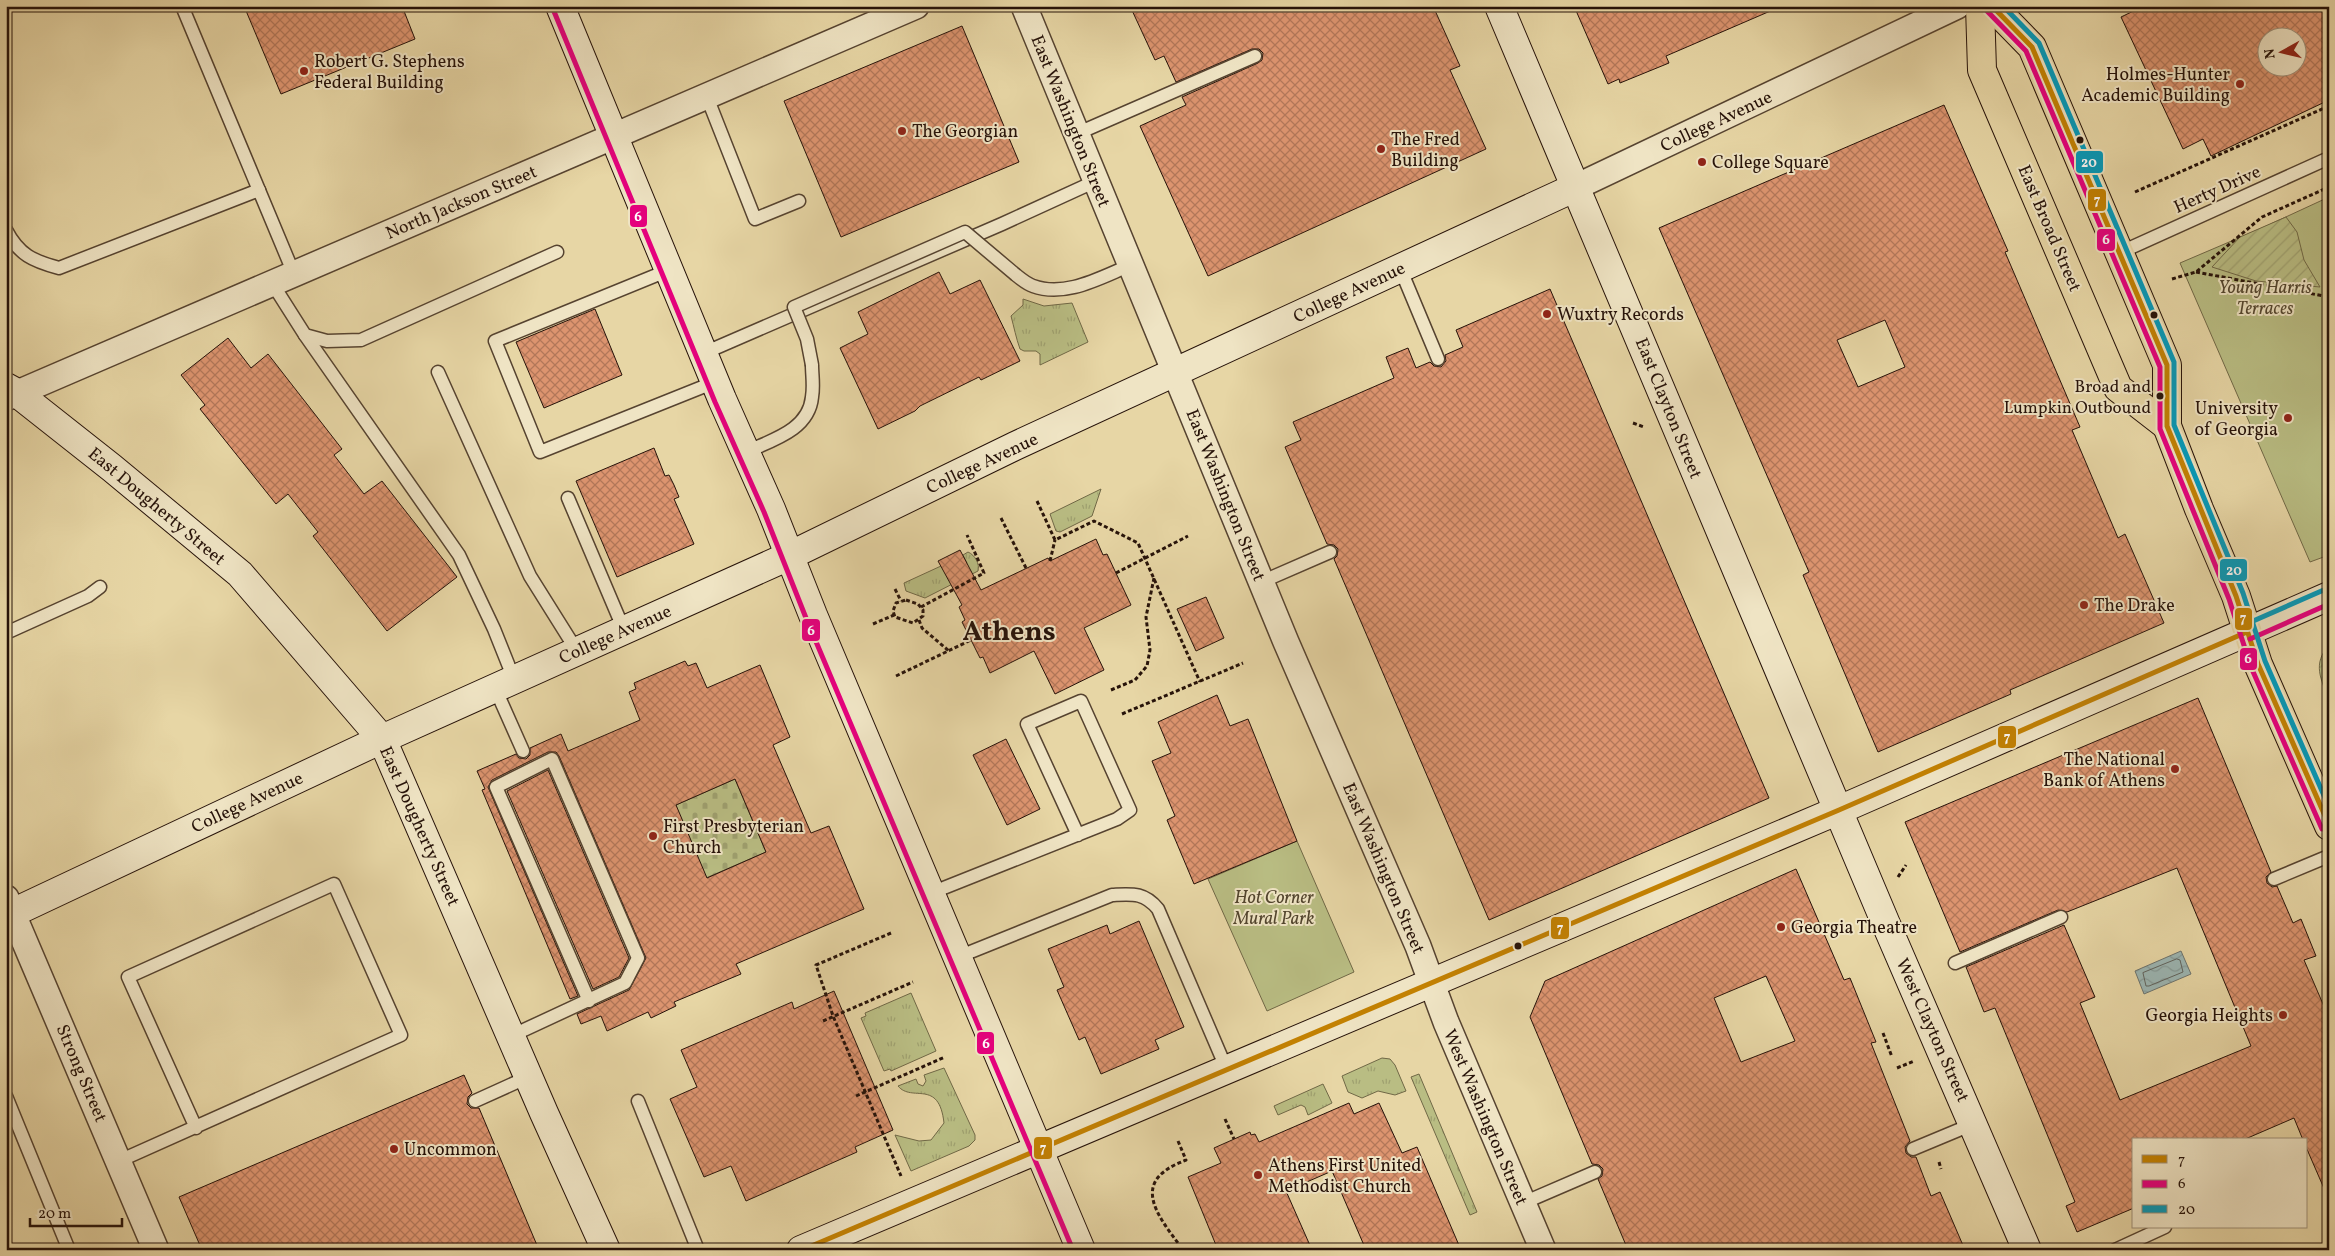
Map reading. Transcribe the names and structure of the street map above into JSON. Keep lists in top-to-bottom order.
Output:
{
  "streets": {
    "main road": ["East Broad Street"],
    "street": [
      "East Washington Street",
      "College Avenue",
      "North Jackson Street",
      "East Clayton Street",
      "East Dougherty Street",
      "West Clayton Street",
      "Strong Street",
      "West Washington Street"
    ],
    "lane": ["Herty Drive"]
  },
  "crossings": [
    ["East Washington Street", "College Avenue"],
    ["East Washington Street", "West Washington Street"],
    ["College Avenue", "East Clayton Street"],
    ["College Avenue", "East Dougherty Street"],
    ["College Avenue", "Strong Street"],
    ["North Jackson Street", "East Dougherty Street"],
    ["East Clayton Street", "West Clayton Street"]
  ],
  "districts": ["Athens"],
  "parks": ["Young Harris Terraces", "Hot Corner Mural Park"],
  "places": [
    "Robert G. Stephens Federal Building",
    "Holmes-Hunter Academic Building",
    "The Georgian",
    "The Fred Building",
    "College Square",
    "Wuxtry Records",
    "Broad and Lumpkin Outbound",
    "University of Georgia",
    "The Drake",
    "The National Bank of Athens",
    "First Presbyterian Church",
    "Georgia Theatre",
    "Georgia Heights",
    "Uncommon",
    "Athens First United Methodist Church"
  ],
  "lines": ["transit line 7", "transit line 20", "transit line 6"],
  "legend": ["7", "6", "20"],
  "scale_bar": "20 m",
  "north": "left"
}
